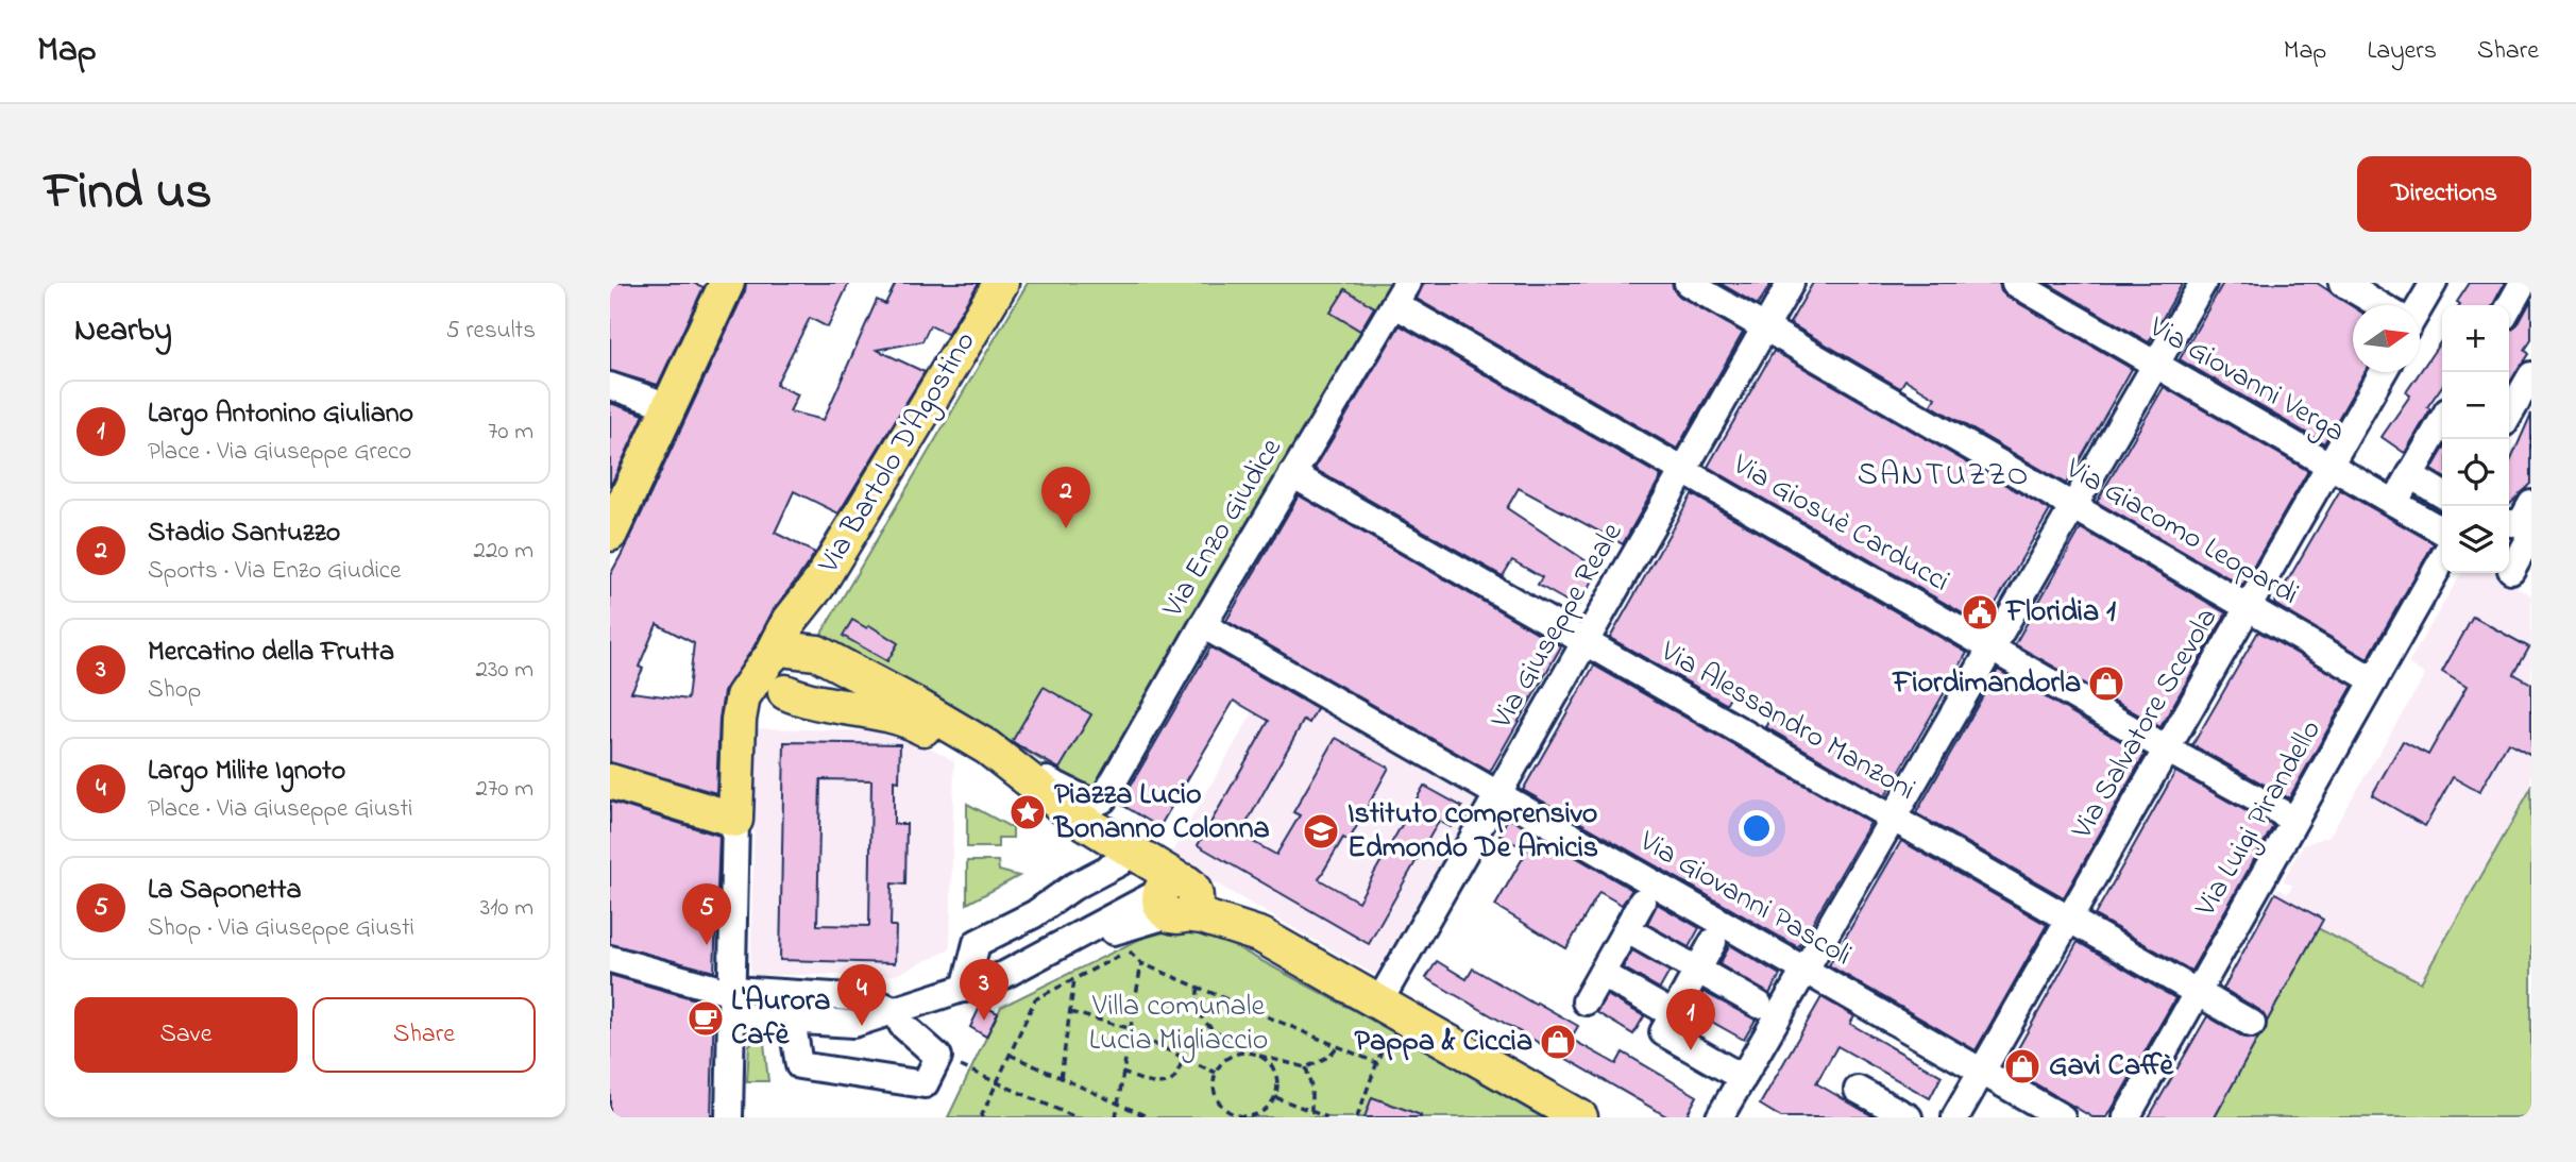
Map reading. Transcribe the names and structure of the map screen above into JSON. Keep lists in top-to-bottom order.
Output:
{
  "streets": {
    "main road": ["Via Bartolo D'Agostino"],
    "street": [
      "Via Giovanni Verga",
      "Via Giosuè Carducci",
      "Via Enzo Giudice",
      "Via Giacomo Leopardi",
      "Via Giuseppe Reale",
      "Via Alessandro Manzoni",
      "Via Salvatore Scevola",
      "Via Luigi Pirandello",
      "Via Giovanni Pascoli"
    ]
  },
  "crossings": [
    ["Via Giovanni Verga", "Via Salvatore Scevola"],
    ["Via Giosuè Carducci", "Via Enzo Giudice"],
    ["Via Giosuè Carducci", "Via Giuseppe Reale"],
    ["Via Giosuè Carducci", "Via Salvatore Scevola"],
    ["Via Giosuè Carducci", "Via Luigi Pirandello"],
    ["Via Enzo Giudice", "Via Alessandro Manzoni"],
    ["Via Enzo Giudice", "Via Giovanni Pascoli"],
    ["Via Giacomo Leopardi", "Via Giuseppe Reale"],
    ["Via Giacomo Leopardi", "Via Salvatore Scevola"],
    ["Via Giacomo Leopardi", "Via Luigi Pirandello"],
    ["Via Giuseppe Reale", "Via Alessandro Manzoni"],
    ["Via Giuseppe Reale", "Via Giovanni Pascoli"],
    ["Via Alessandro Manzoni", "Via Salvatore Scevola"],
    ["Via Alessandro Manzoni", "Via Luigi Pirandello"],
    ["Via Salvatore Scevola", "Via Giovanni Pascoli"]
  ],
  "districts": ["SANTUZZO"],
  "parks": ["Villa comunale Lucia Migliaccio"],
  "places": {
    "public building": ["Floridia 1"],
    "shop": ["Fiordimandorla", "Pappa & Ciccia", "Gavi Caffè"],
    "place": ["Piazza Lucio Bonanno Colonna"],
    "school or university": ["Istituto comprensivo Edmondo De Amicis"],
    "cafe": ["L'Aurora Cafè"]
  },
  "north": "right",
  "page": {
    "header": "Map",
    "nav": ["Map", "Layers", "Share"],
    "title": "Find us",
    "buttons": [
      "Directions",
      ["Save", "Share"]
    ],
    "heading": ["Nearby", "5 results"],
    "map_buttons": ["+", "−"],
    "list": [
      {
        "mark": "1",
        "name": "Largo Antonino Giuliano",
        "note": "Place · Via Giuseppe Greco",
        "value": "70 m"
      },
      {
        "mark": "2",
        "name": "Stadio Santuzzo",
        "note": "Sports · Via Enzo Giudice",
        "value": "220 m"
      },
      {
        "mark": "3",
        "name": "Mercatino della Frutta",
        "note": "Shop",
        "value": "230 m"
      },
      {
        "mark": "4",
        "name": "Largo Milite Ignoto",
        "note": "Place · Via Giuseppe Giusti",
        "value": "270 m"
      },
      {
        "mark": "5",
        "name": "La Saponetta",
        "note": "Shop · Via Giuseppe Giusti",
        "value": "310 m"
      }
    ],
    "pins": [
      "2",
      "5",
      "3",
      "4",
      "1"
    ]
  }
}
